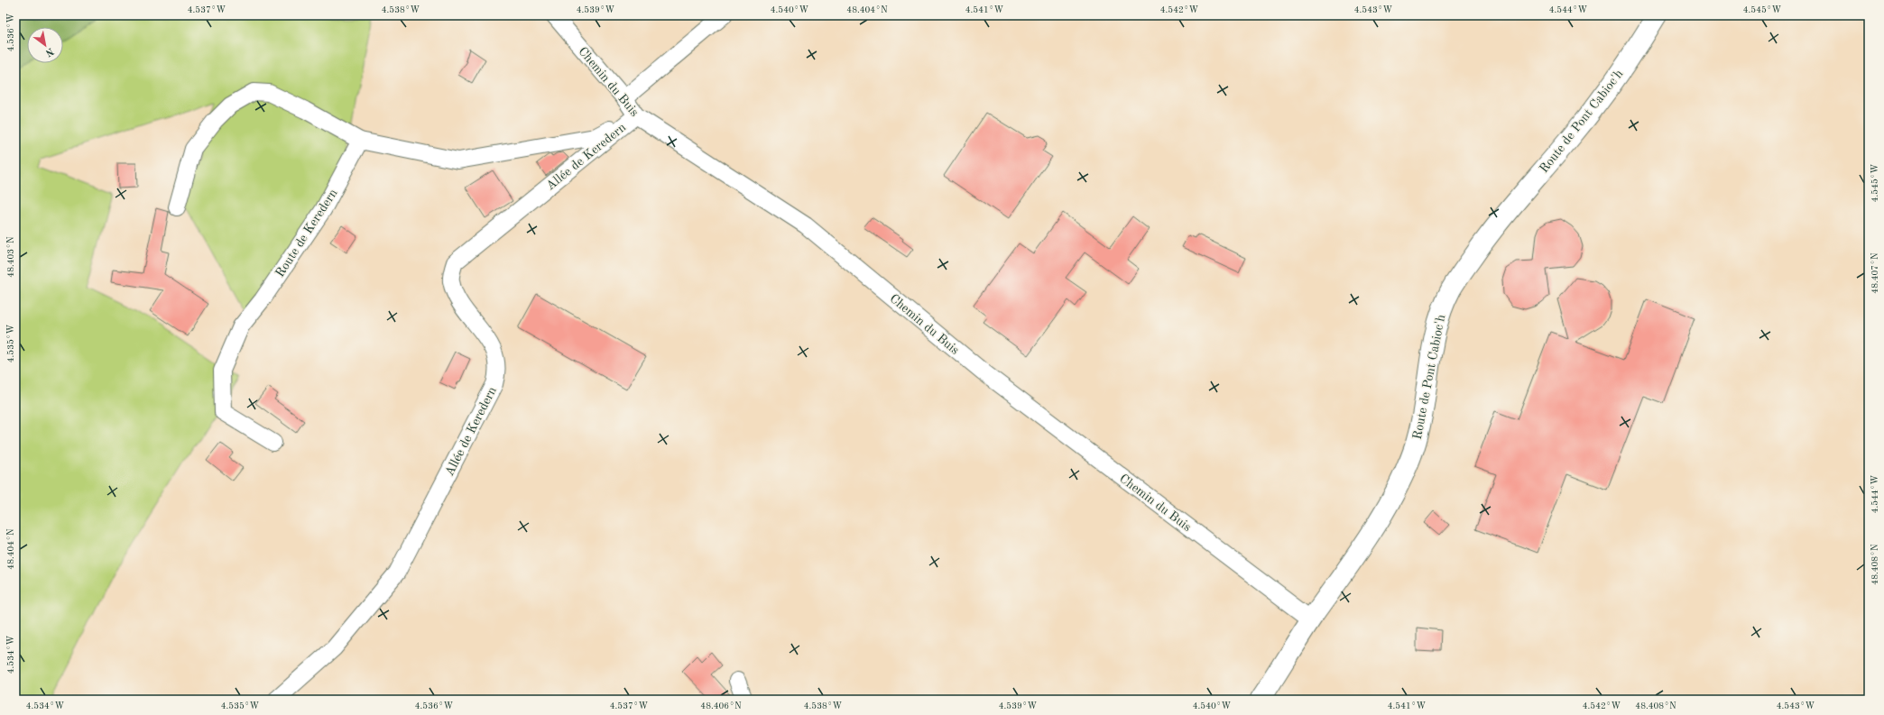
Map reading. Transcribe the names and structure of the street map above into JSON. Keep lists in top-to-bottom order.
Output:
{
  "streets": {
    "street": [
      "Chemin du Buis",
      "Route de Pont Cabioc'h",
      "Allée de Keredern",
      "Route de Keredern"
    ]
  },
  "crossings": [
    ["Chemin du Buis", "Route de Pont Cabioc'h"],
    ["Chemin du Buis", "Allée de Keredern"]
  ],
  "north": "bottom right",
  "coordinates": [
    "4.537°W",
    "4.538°W",
    "4.539°W",
    "4.540°W",
    "48.404°N",
    "4.541°W",
    "4.542°W",
    "4.543°W",
    "4.544°W",
    "4.545°W",
    "4.536°W",
    "48.403°N",
    "48.407°N",
    "4.535°W",
    "48.408°N",
    "4.534°W",
    "48.406°N"
  ]
}
